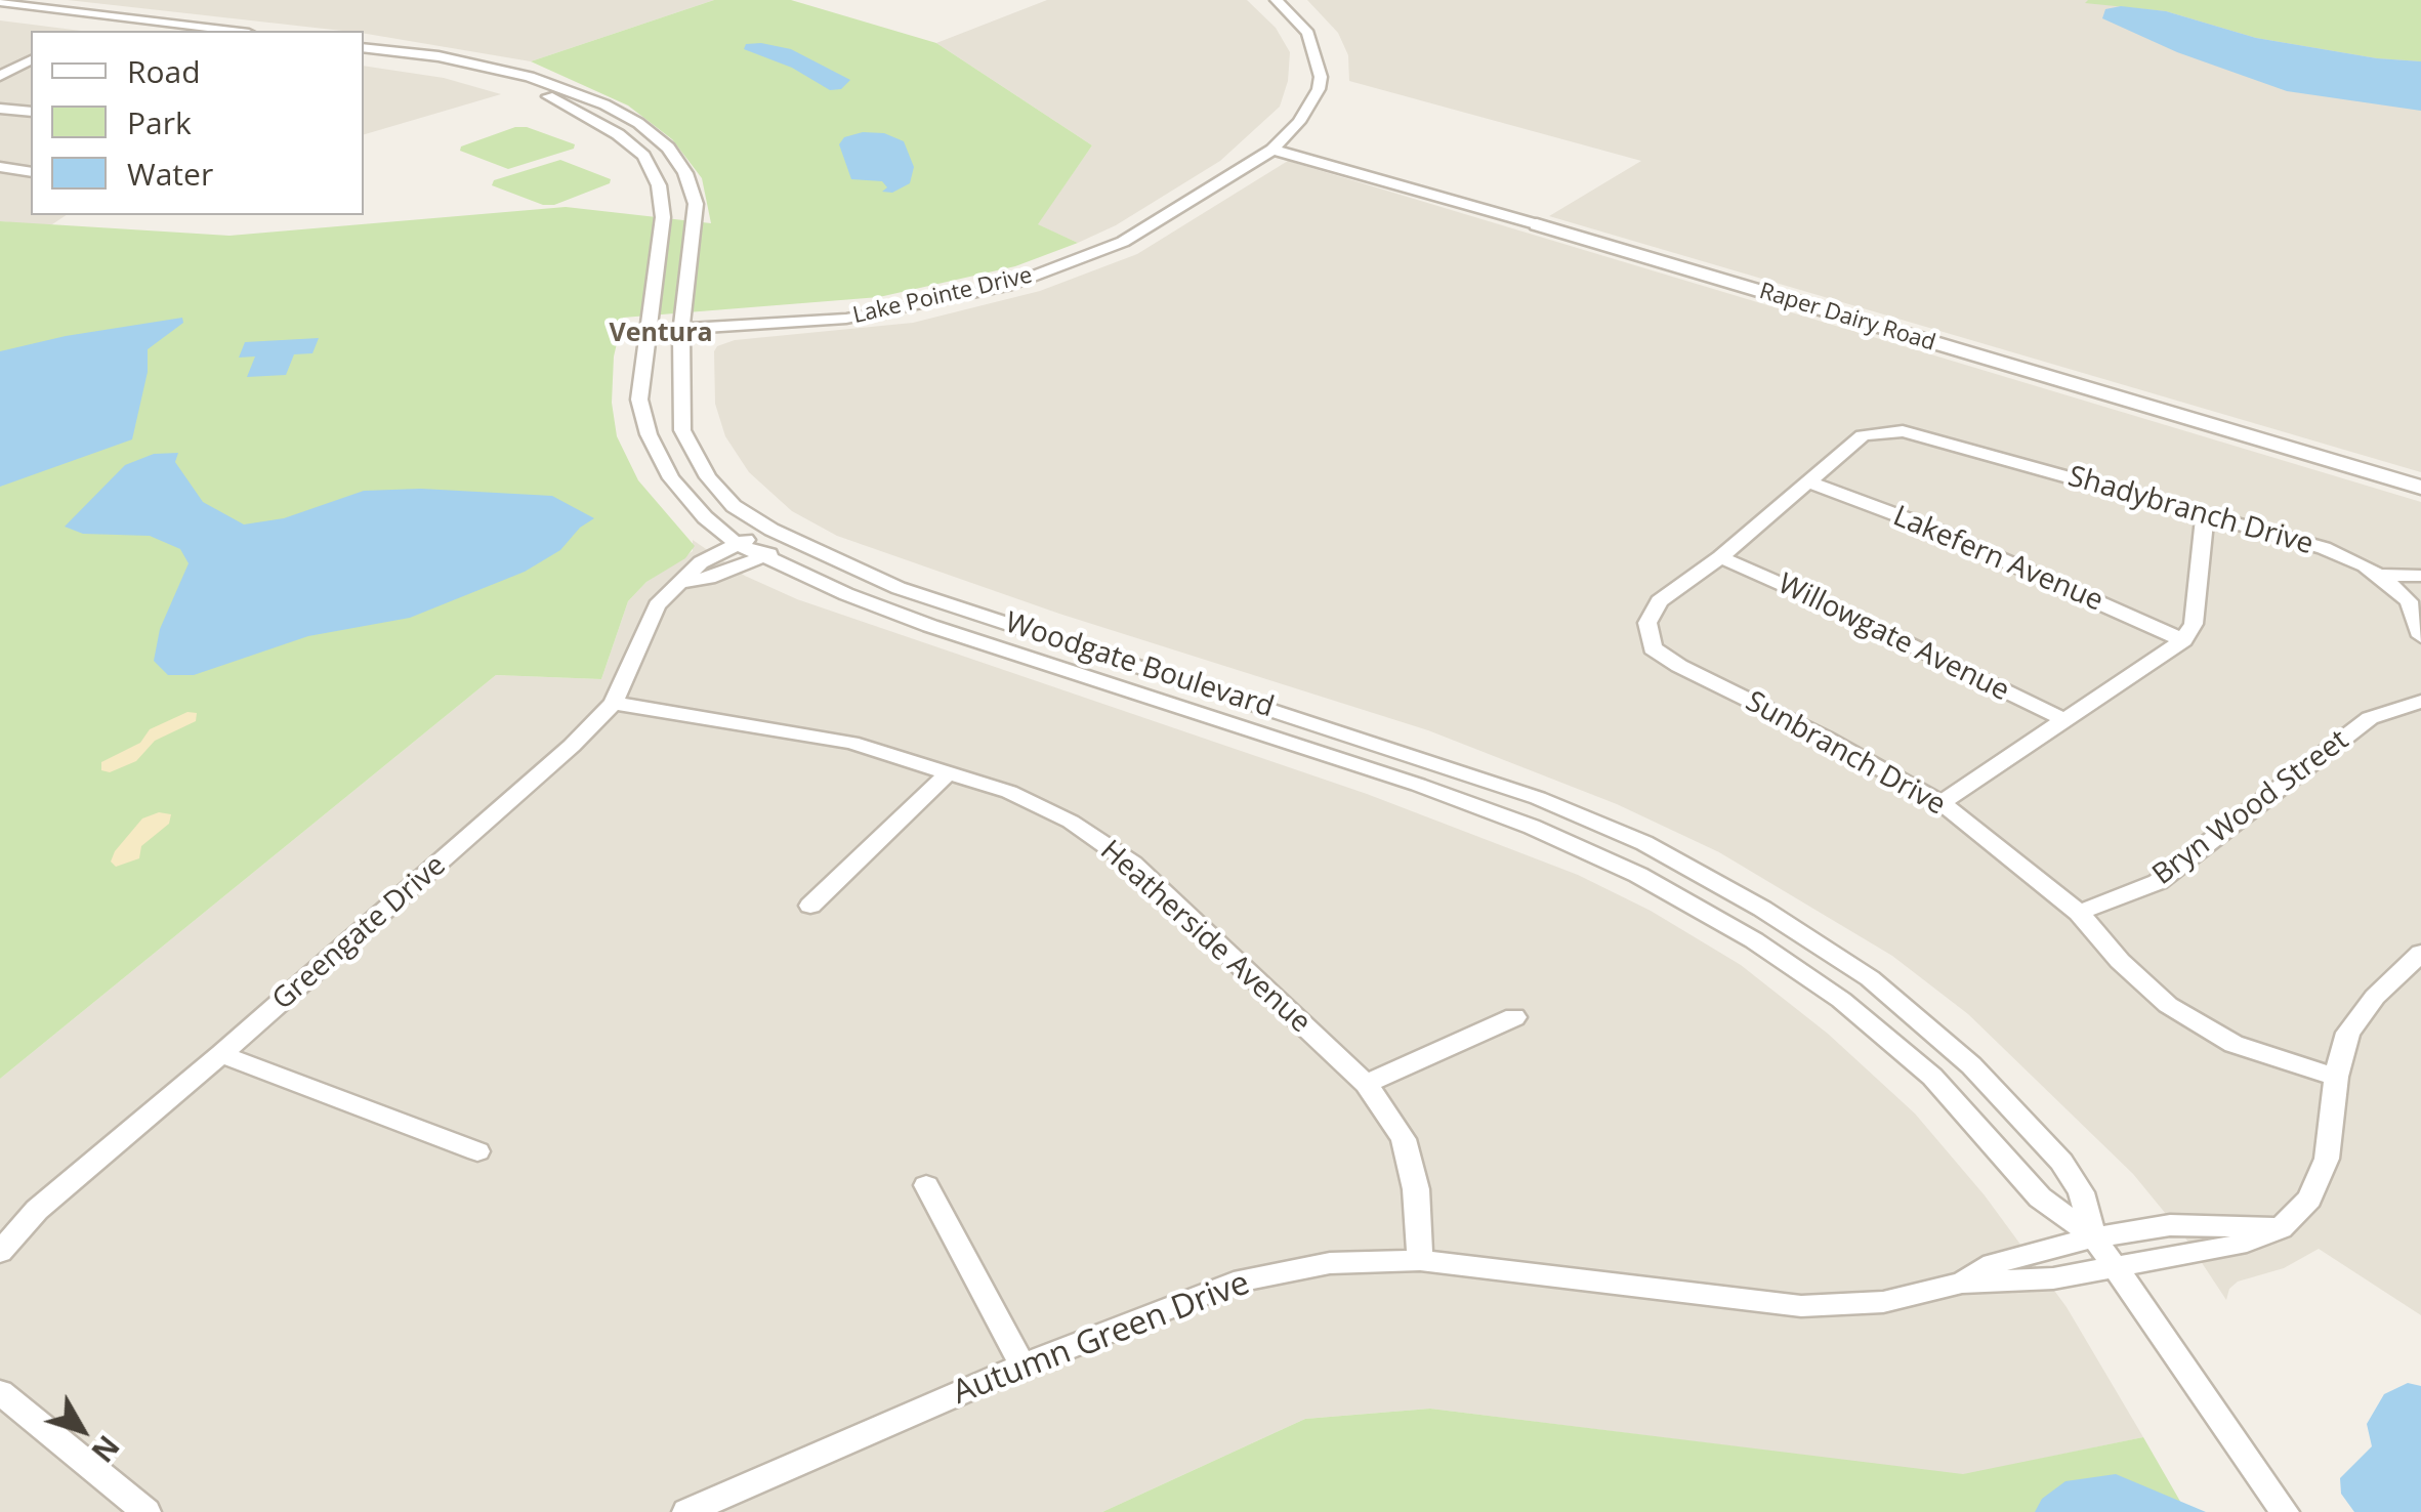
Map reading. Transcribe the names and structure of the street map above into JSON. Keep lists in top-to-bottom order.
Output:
{
  "streets": {
    "street": [
      "Lake Pointe Drive",
      "Raper Dairy Road",
      "Shadybranch Drive",
      "Lakefern Avenue",
      "Willowgate Avenue",
      "Woodgate Boulevard",
      "Sunbranch Drive",
      "Bryn Wood Street",
      "Greengate Drive",
      "Heatherside Avenue",
      "Autumn Green Drive"
    ]
  },
  "crossings": [
    ["Lake Pointe Drive", "Raper Dairy Road"],
    ["Lake Pointe Drive", "Woodgate Boulevard"],
    ["Shadybranch Drive", "Sunbranch Drive"],
    ["Lakefern Avenue", "Sunbranch Drive"],
    ["Willowgate Avenue", "Sunbranch Drive"],
    ["Woodgate Boulevard", "Greengate Drive"],
    ["Woodgate Boulevard", "Autumn Green Drive"],
    ["Sunbranch Drive", "Bryn Wood Street"],
    ["Greengate Drive", "Heatherside Avenue"],
    ["Heatherside Avenue", "Autumn Green Drive"]
  ],
  "districts": ["Ventura"],
  "legend": ["Road", "Park", "Water"],
  "north": "bottom right"
}
